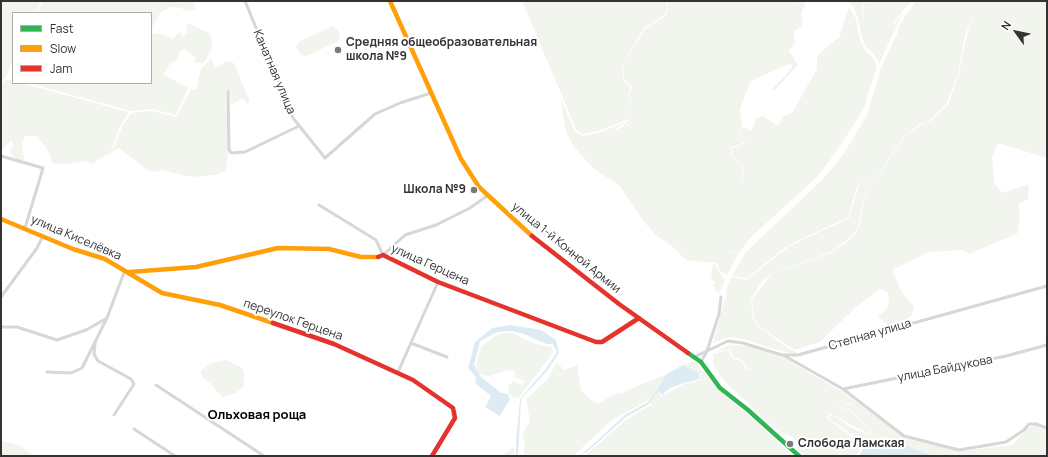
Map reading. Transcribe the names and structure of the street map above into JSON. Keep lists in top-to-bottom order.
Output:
{
  "streets": {
    "street": [
      "Канатная улица",
      "улица Киселёвка",
      "улица 1-й Конной Армии",
      "улица Герцена",
      "переулок Герцена",
      "Степная улица",
      "улица Байдукова"
    ]
  },
  "crossings": [
    ["Канатная улица", "улица 1-й Конной Армии"],
    ["улица Киселёвка", "улица Герцена"],
    ["улица Киселёвка", "переулок Герцена"],
    ["улица 1-й Конной Армии", "улица Герцена"],
    ["улица 1-й Конной Армии", "Степная улица"]
  ],
  "districts": ["Ольховая роща"],
  "places": ["Средняя общеобразовательная школа №9", "Школа №9", "Слобода Ламская"],
  "legend": ["Fast", "Slow", "Jam"],
  "north": "top left"
}
